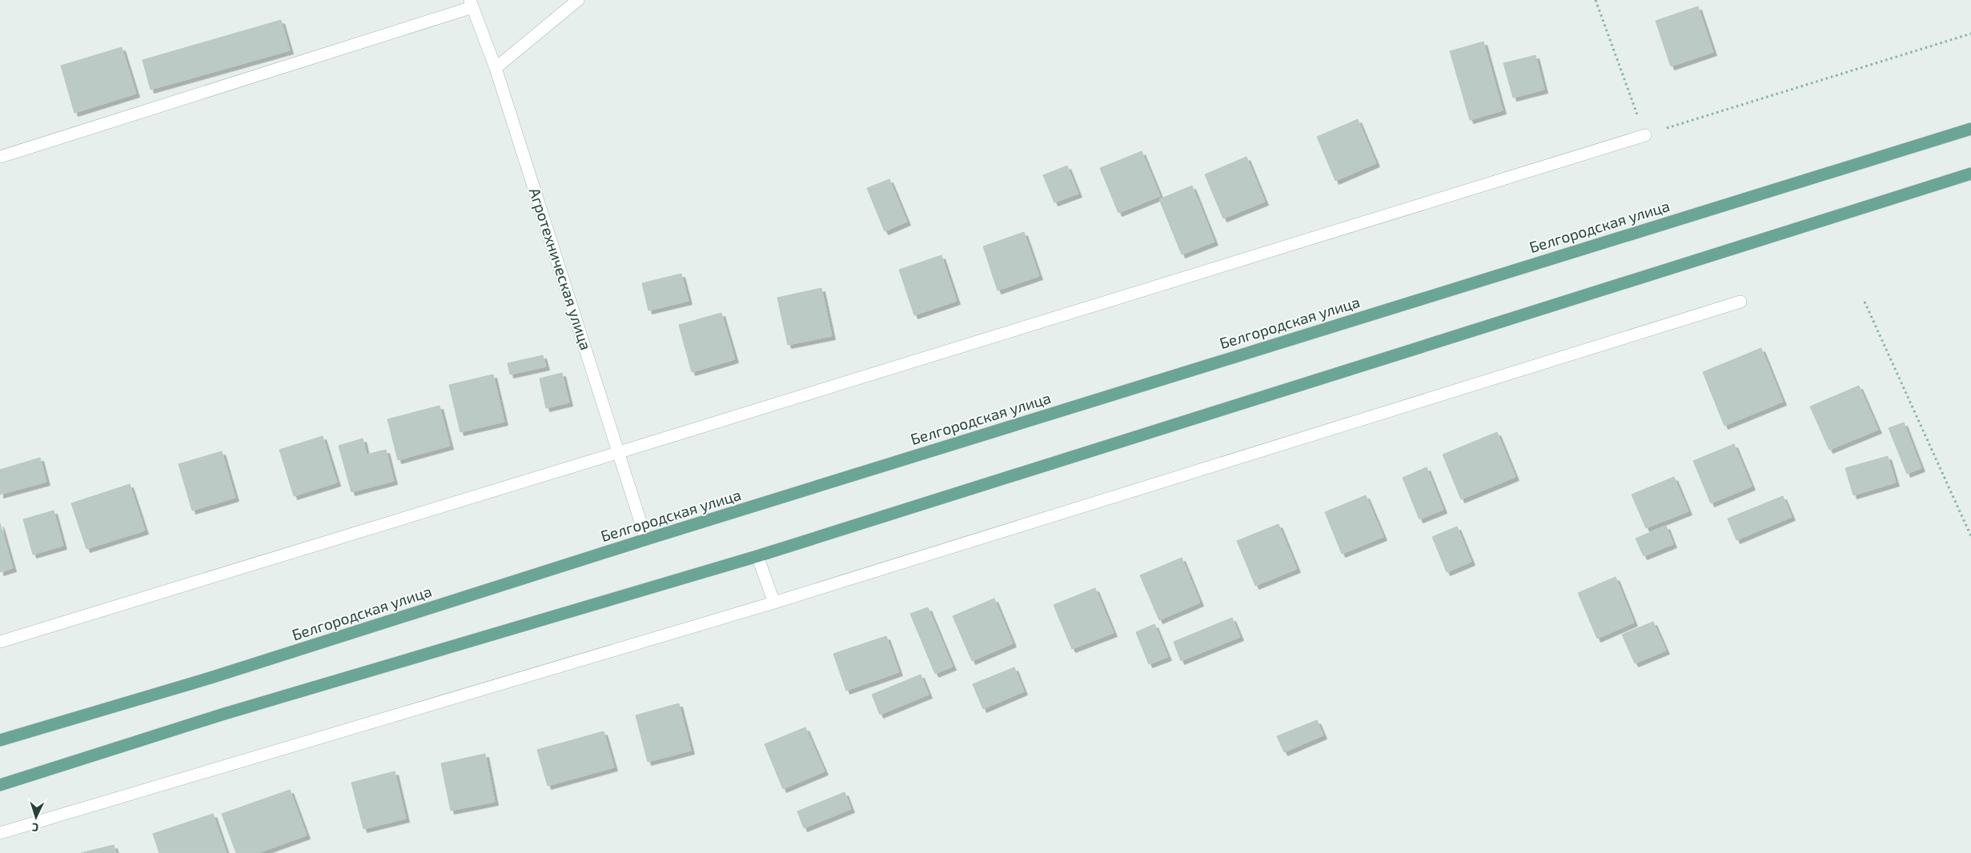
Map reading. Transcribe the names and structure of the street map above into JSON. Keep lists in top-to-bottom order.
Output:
{
  "streets": {
    "main road": ["Белгородская улица"],
    "street": ["Агротехническая улица"]
  },
  "crossings": [
    ["Белгородская улица", "Агротехническая улица"]
  ],
  "north": "bottom"
}
